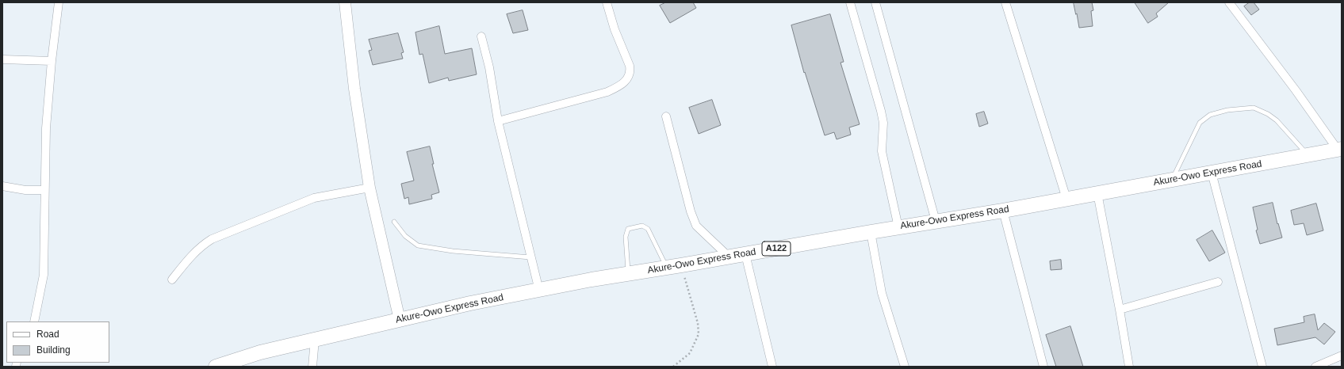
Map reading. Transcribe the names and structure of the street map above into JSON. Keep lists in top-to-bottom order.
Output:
{
  "streets": {
    "highway": ["Akure-Owo Express Road", "A122"]
  },
  "legend": ["Road", "Building"]
}
